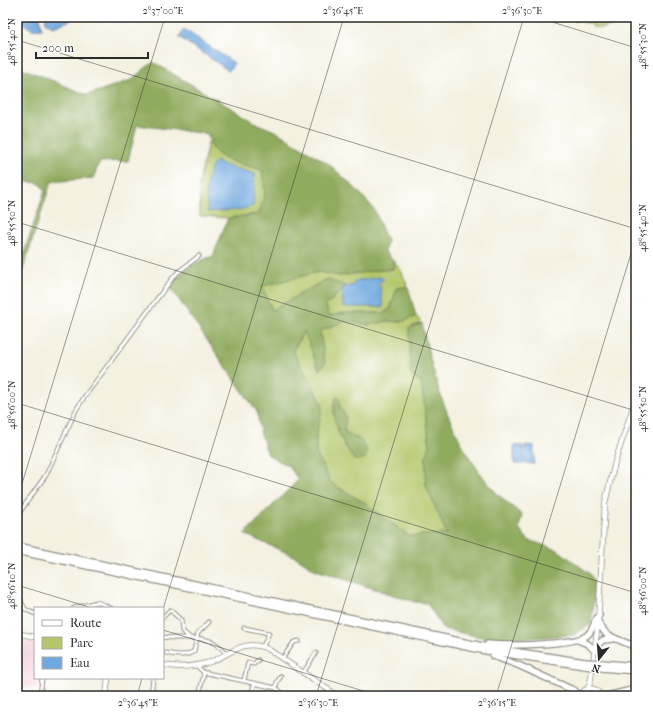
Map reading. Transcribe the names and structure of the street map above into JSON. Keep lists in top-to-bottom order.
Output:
{
  "legend": ["Route", "Parc", "Eau"],
  "scale_bar": "200 m",
  "north": "bottom",
  "coordinates": [
    "2°37'00\"E",
    "2°36'45\"E",
    "2°36'30\"E",
    "48°55'40\"N",
    "48°55'30\"N",
    "48°55'50\"N",
    "48°56'00\"N",
    "48°56'10\"N",
    "2°36'15\"E"
  ]
}
